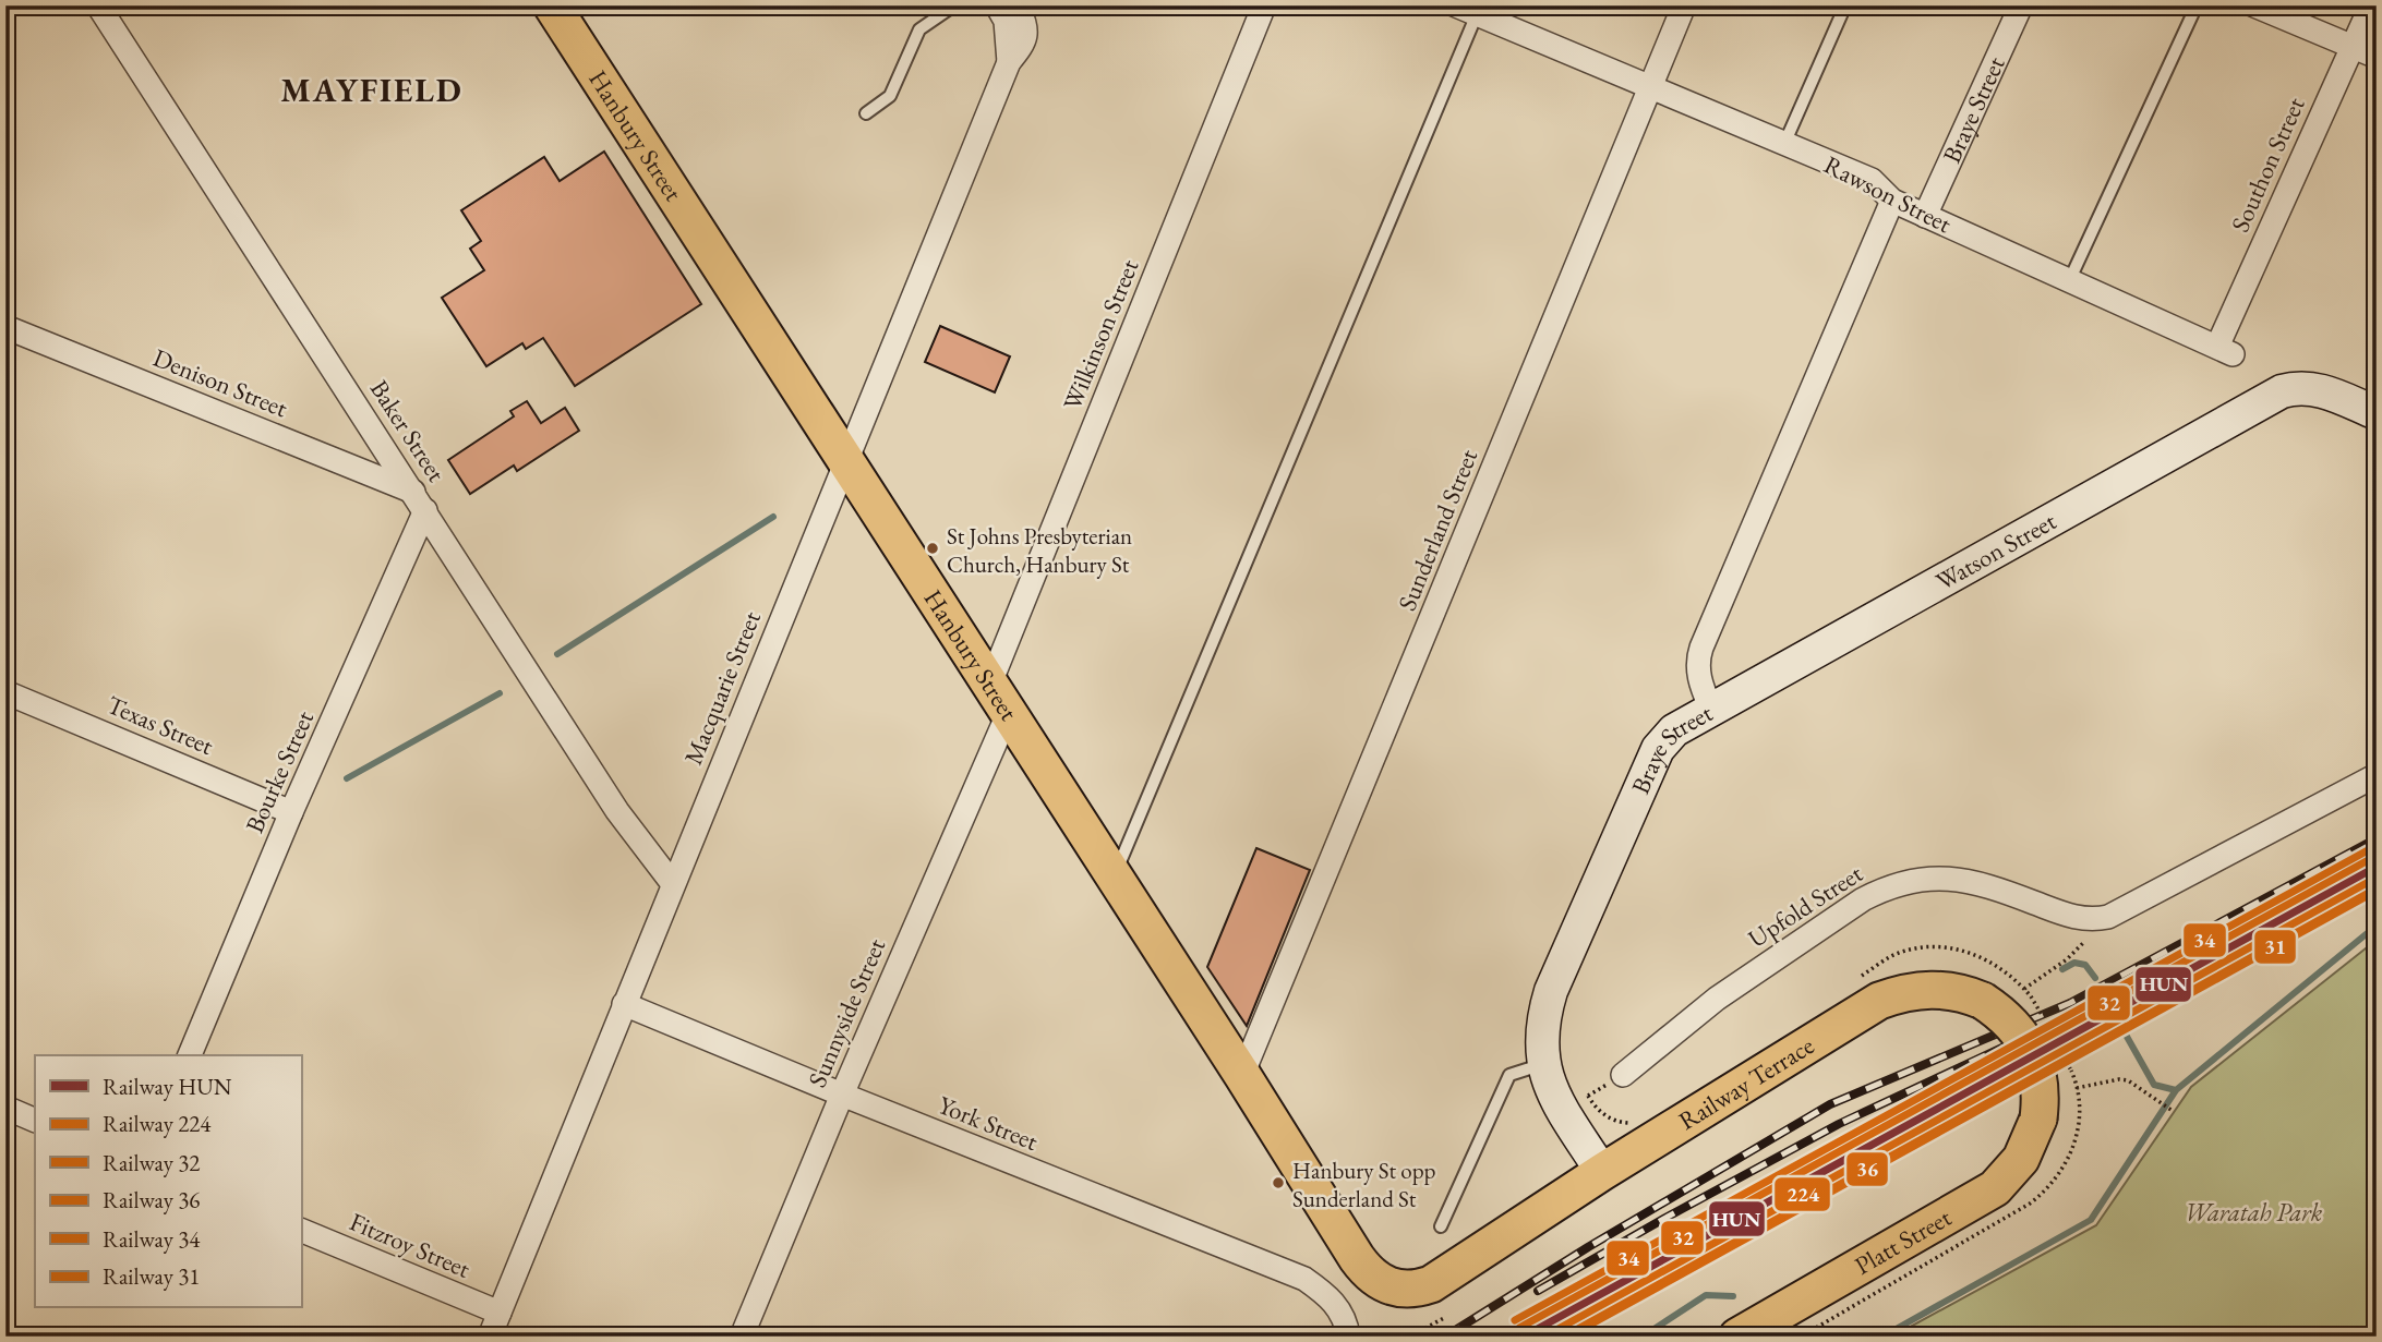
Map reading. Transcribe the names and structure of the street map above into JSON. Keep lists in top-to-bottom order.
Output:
{
  "streets": {
    "main road": ["Hanbury Street", "Railway Terrace", "Platt Street"],
    "street": [
      "Braye Street",
      "Southon Street",
      "Rawson Street",
      "Wilkinson Street",
      "Denison Street",
      "Baker Street",
      "Sunderland Street",
      "Watson Street",
      "Macquarie Street",
      "Texas Street",
      "Bourke Street",
      "Upfold Street",
      "Sunnyside Street",
      "York Street",
      "Fitzroy Street"
    ]
  },
  "crossings": [
    ["Braye Street", "Rawson Street"],
    ["Braye Street", "Watson Street"],
    ["Braye Street", "Railway Terrace"],
    ["Hanbury Street", "Wilkinson Street"],
    ["Hanbury Street", "Sunderland Street"],
    ["Hanbury Street", "Macquarie Street"],
    ["Hanbury Street", "Sunnyside Street"],
    ["Hanbury Street", "Railway Terrace"],
    ["Southon Street", "Rawson Street"],
    ["Rawson Street", "Sunderland Street"],
    ["Wilkinson Street", "Sunnyside Street"],
    ["Denison Street", "Baker Street"],
    ["Denison Street", "Bourke Street"],
    ["Baker Street", "Macquarie Street"],
    ["Baker Street", "Bourke Street"],
    ["Macquarie Street", "York Street"],
    ["Macquarie Street", "Fitzroy Street"],
    ["Texas Street", "Bourke Street"],
    ["Sunnyside Street", "York Street"],
    ["Railway Terrace", "Platt Street"]
  ],
  "districts": ["MAYFIELD"],
  "parks": ["Waratah Park"],
  "places": ["St Johns Presbyterian Church, Hanbury St", "Hanbury St opp Sunderland St"],
  "lines": [
    "rail line 34",
    "rail line 32",
    "rail line HUN",
    "rail line 224",
    "rail line 36",
    "rail line 31"
  ],
  "legend": [
    "Railway HUN",
    "Railway 224",
    "Railway 32",
    "Railway 36",
    "Railway 34",
    "Railway 31"
  ]
}
